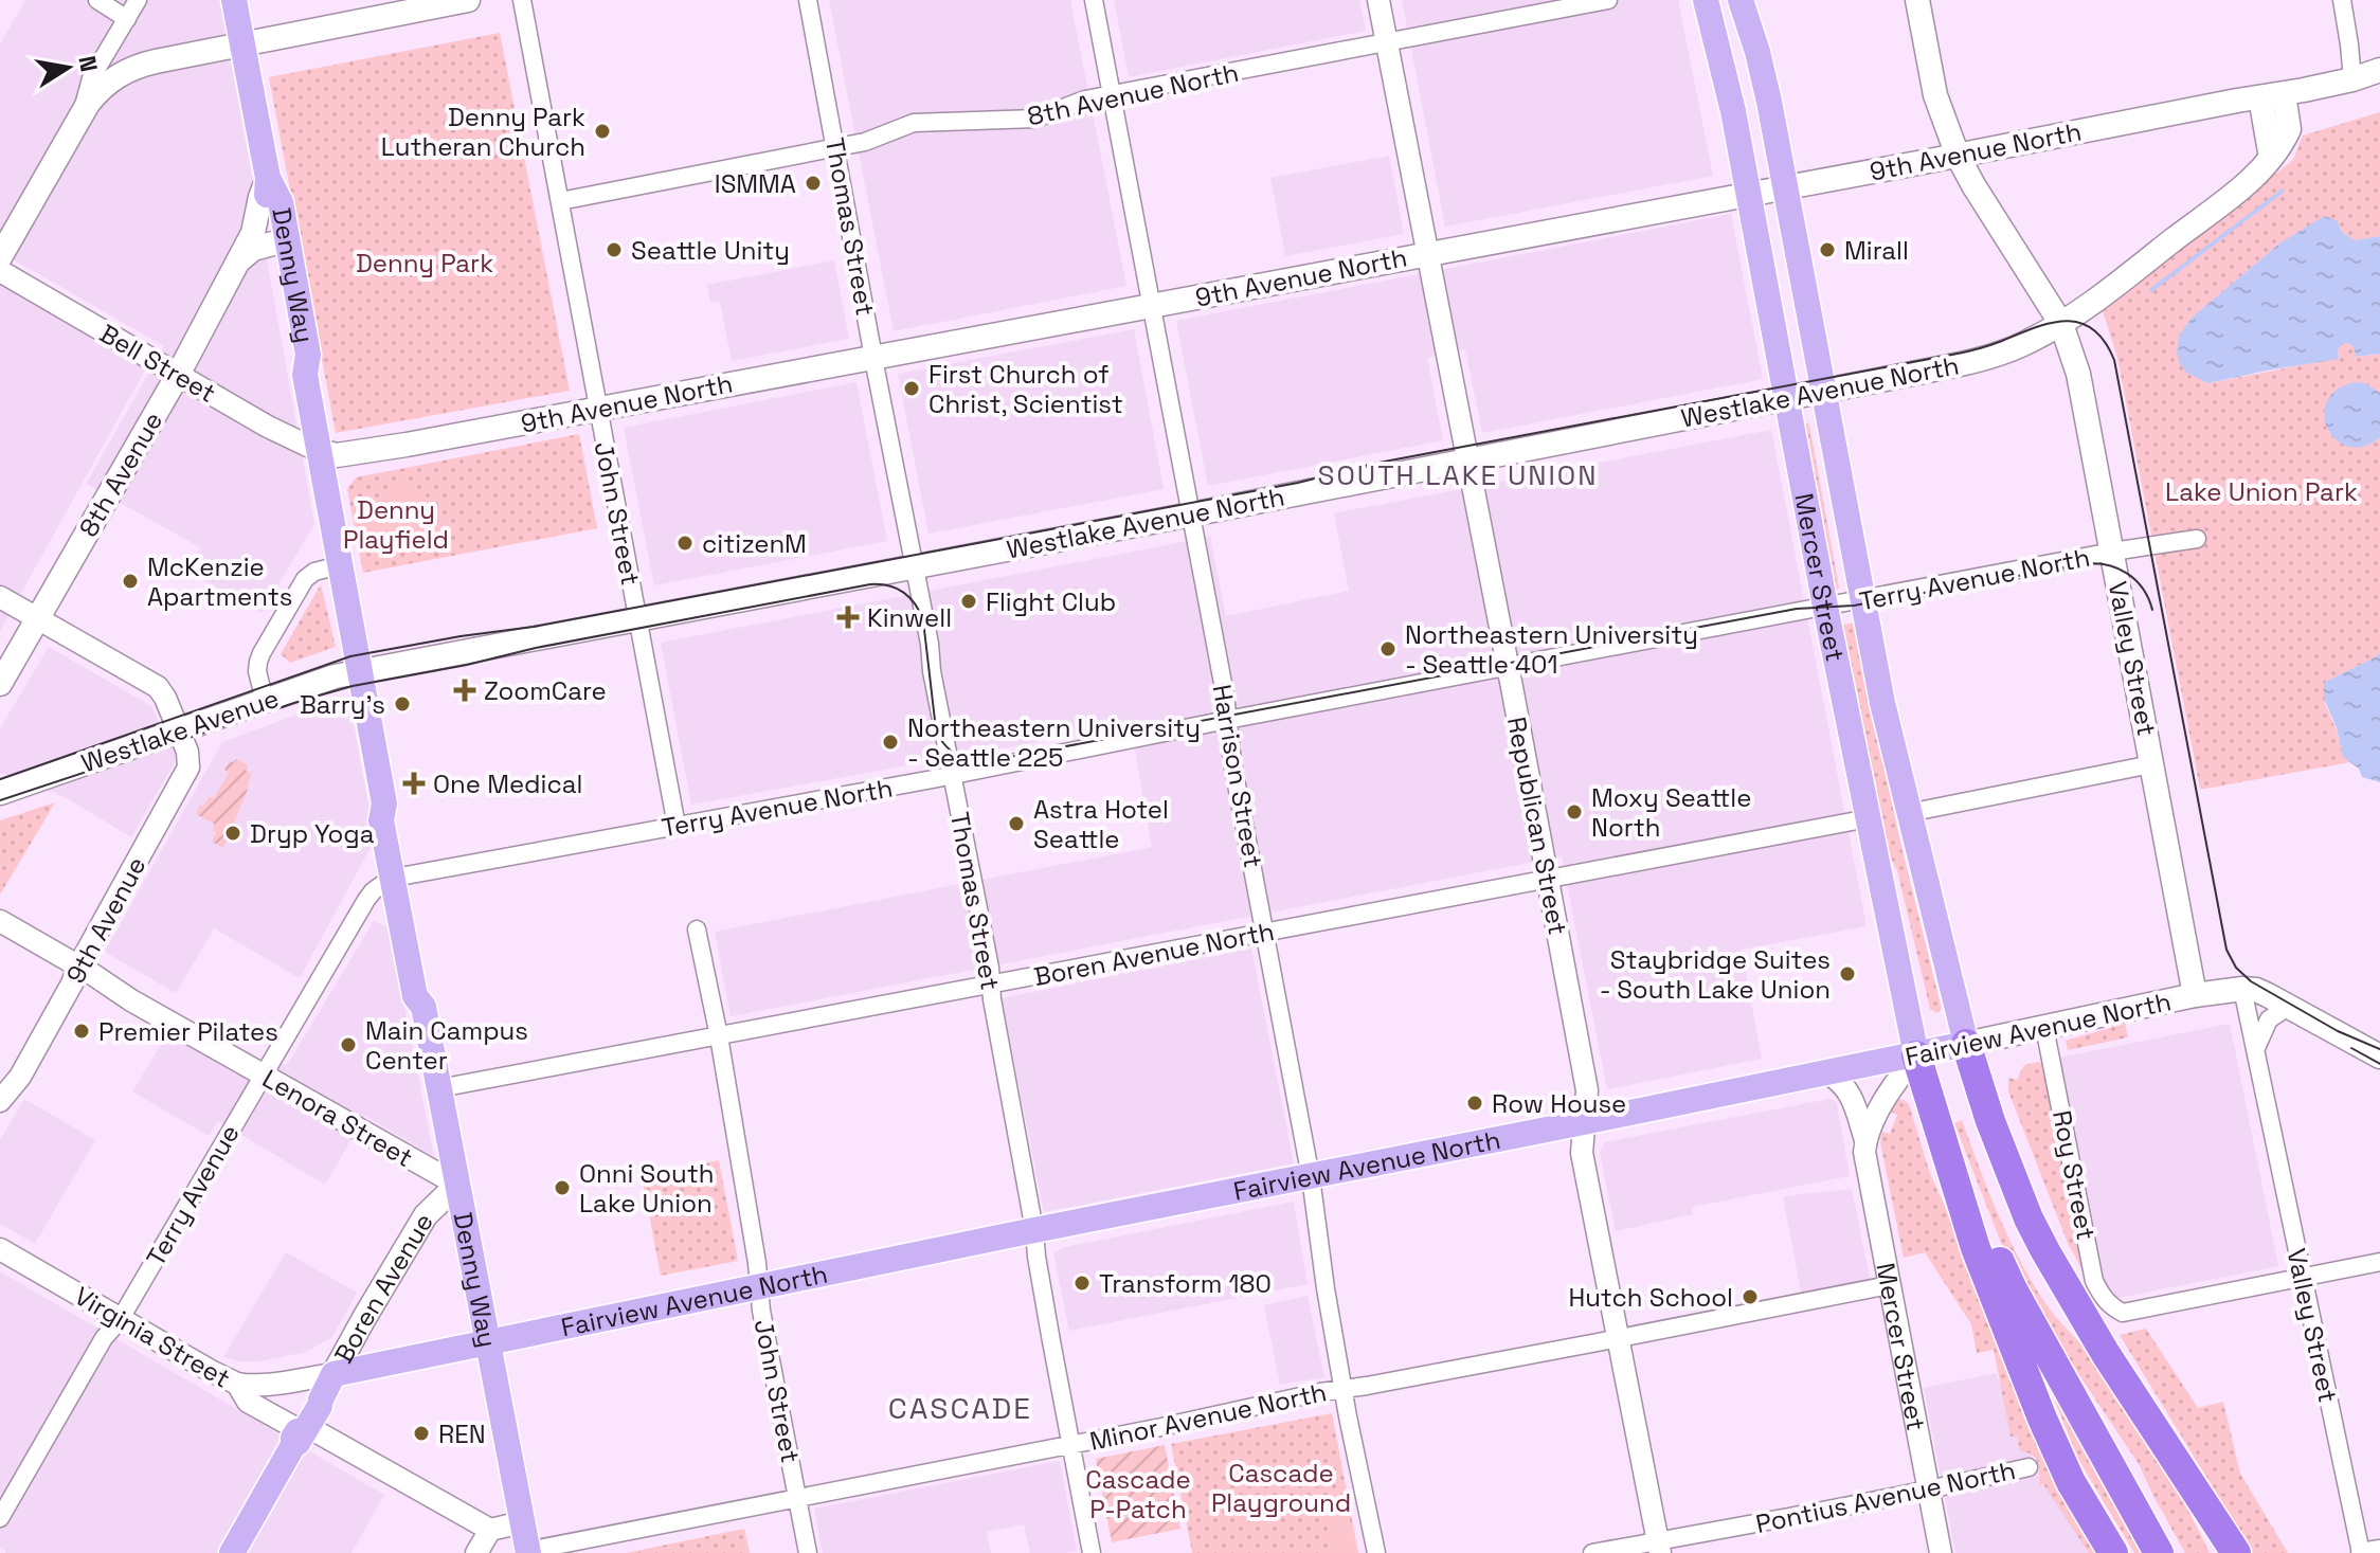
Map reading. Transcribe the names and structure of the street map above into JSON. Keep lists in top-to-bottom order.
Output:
{
  "streets": {
    "main road": [
      "9th Avenue North",
      "Denny Way",
      "Westlake Avenue North",
      "8th Avenue",
      "Mercer Street",
      "Valley Street",
      "Westlake Avenue",
      "Fairview Avenue North",
      "Boren Avenue"
    ],
    "street": [
      "8th Avenue North",
      "Thomas Street",
      "Bell Street",
      "John Street",
      "Terry Avenue North",
      "Harrison Street",
      "Republican Street",
      "9th Avenue",
      "Boren Avenue North",
      "Lenora Street",
      "Roy Street",
      "Terry Avenue",
      "Virginia Street",
      "Minor Avenue North",
      "Pontius Avenue North"
    ]
  },
  "crossings": [
    ["8th Avenue North", "Thomas Street"],
    ["8th Avenue North", "John Street"],
    ["8th Avenue North", "Harrison Street"],
    ["8th Avenue North", "Republican Street"],
    ["9th Avenue North", "Thomas Street"],
    ["9th Avenue North", "Denny Way"],
    ["9th Avenue North", "Bell Street"],
    ["9th Avenue North", "Westlake Avenue North"],
    ["9th Avenue North", "John Street"],
    ["9th Avenue North", "Mercer Street"],
    ["9th Avenue North", "Harrison Street"],
    ["9th Avenue North", "Republican Street"],
    ["Thomas Street", "Westlake Avenue North"],
    ["Thomas Street", "Terry Avenue North"],
    ["Thomas Street", "Boren Avenue North"],
    ["Thomas Street", "Fairview Avenue North"],
    ["Thomas Street", "Minor Avenue North"],
    ["Denny Way", "Bell Street"],
    ["Denny Way", "Westlake Avenue North"],
    ["Denny Way", "8th Avenue"],
    ["Denny Way", "Terry Avenue North"],
    ["Denny Way", "Westlake Avenue"],
    ["Denny Way", "Boren Avenue North"],
    ["Denny Way", "Fairview Avenue North"],
    ["Denny Way", "Lenora Street"],
    ["Denny Way", "Terry Avenue"],
    ["Denny Way", "Boren Avenue"],
    ["Denny Way", "Minor Avenue North"],
    ["Bell Street", "8th Avenue"],
    ["Westlake Avenue North", "John Street"],
    ["Westlake Avenue North", "Mercer Street"],
    ["Westlake Avenue North", "Valley Street"],
    ["Westlake Avenue North", "Westlake Avenue"],
    ["Westlake Avenue North", "Harrison Street"],
    ["Westlake Avenue North", "Republican Street"],
    ["8th Avenue", "9th Avenue"],
    ["John Street", "Terry Avenue North"],
    ["John Street", "Boren Avenue North"],
    ["John Street", "Fairview Avenue North"],
    ["John Street", "Minor Avenue North"],
    ["Mercer Street", "Terry Avenue North"],
    ["Mercer Street", "Boren Avenue North"],
    ["Mercer Street", "Fairview Avenue North"],
    ["Mercer Street", "Minor Avenue North"],
    ["Mercer Street", "Pontius Avenue North"],
    ["Terry Avenue North", "Valley Street"],
    ["Terry Avenue North", "Harrison Street"],
    ["Terry Avenue North", "Republican Street"],
    ["Terry Avenue North", "Terry Avenue"],
    ["Valley Street", "Fairview Avenue North"],
    ["Valley Street", "Roy Street"],
    ["Westlake Avenue", "9th Avenue"],
    ["Harrison Street", "Boren Avenue North"],
    ["Harrison Street", "Fairview Avenue North"],
    ["Harrison Street", "Minor Avenue North"],
    ["Republican Street", "Boren Avenue North"],
    ["Republican Street", "Fairview Avenue North"],
    ["Republican Street", "Minor Avenue North"],
    ["Republican Street", "Pontius Avenue North"],
    ["9th Avenue", "Lenora Street"],
    ["Fairview Avenue North", "Roy Street"],
    ["Fairview Avenue North", "Boren Avenue"],
    ["Lenora Street", "Terry Avenue"],
    ["Lenora Street", "Boren Avenue"],
    ["Terry Avenue", "Virginia Street"],
    ["Boren Avenue", "Virginia Street"]
  ],
  "districts": ["SOUTH LAKE UNION", "CASCADE"],
  "parks": [
    "Denny Park",
    "Lake Union Park",
    "Denny Playfield",
    "Cascade Playground",
    "Cascade P-Patch"
  ],
  "places": {
    "other": [
      "Denny Park Lutheran Church",
      "ISMMA",
      "Seattle Unity",
      "Mirall",
      "First Church of Christ, Scientist",
      "citizenM",
      "McKenzie Apartments",
      "Flight Club",
      "Northeastern University - Seattle 401",
      "Barry's",
      "Northeastern University - Seattle 225",
      "Moxy Seattle North",
      "Astra Hotel Seattle",
      "Dryp Yoga",
      "Staybridge Suites - South Lake Union",
      "Premier Pilates",
      "Main Campus Center",
      "Row House",
      "Onni South Lake Union",
      "Transform 180",
      "Hutch School",
      "REN"
    ],
    "health": ["Kinwell", "ZoomCare", "One Medical"]
  },
  "north": "right"
}
